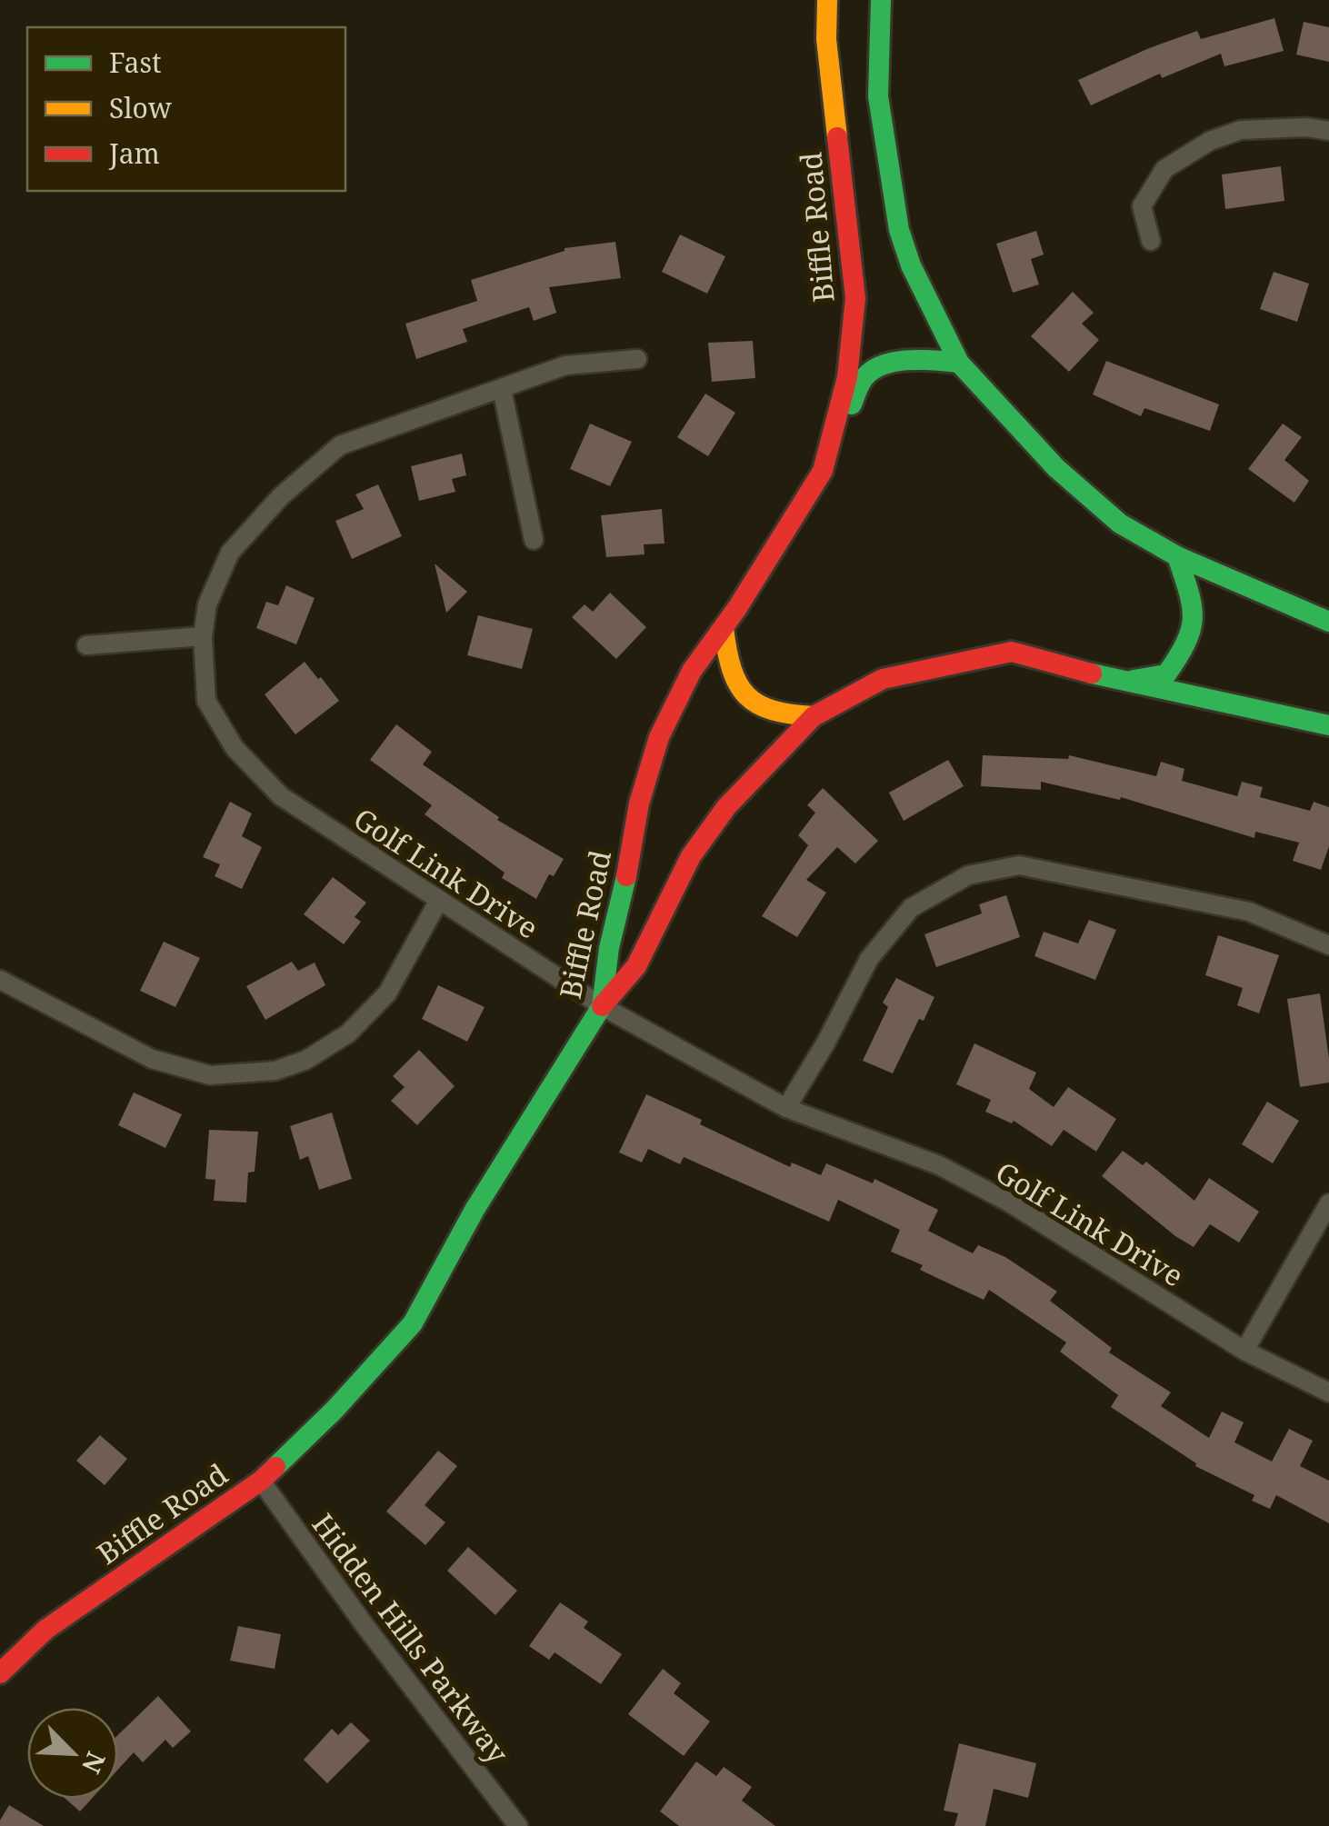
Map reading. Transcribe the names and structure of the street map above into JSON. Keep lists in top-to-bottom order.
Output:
{
  "streets": {
    "street": ["Biffle Road", "Golf Link Drive", "Hidden Hills Parkway"]
  },
  "crossings": [
    ["Biffle Road", "Golf Link Drive"],
    ["Biffle Road", "Hidden Hills Parkway"]
  ],
  "legend": ["Fast", "Slow", "Jam"],
  "north": "bottom right"
}
